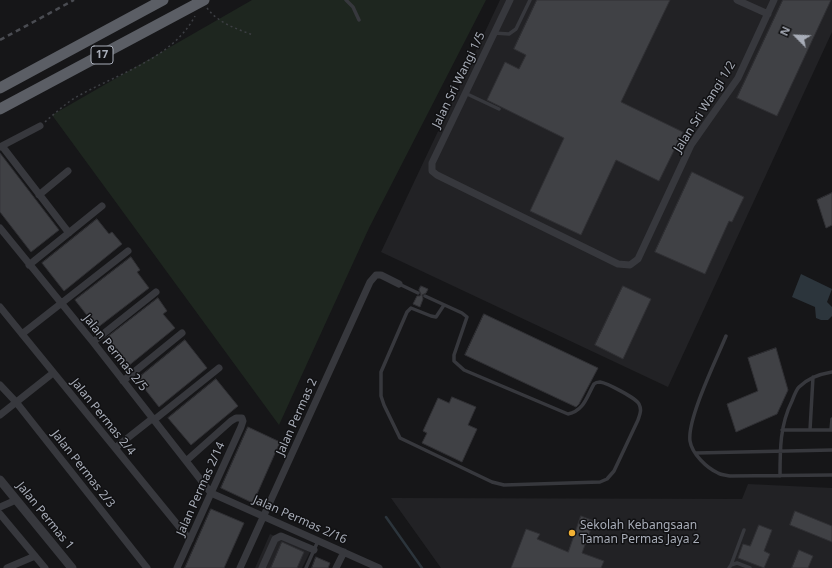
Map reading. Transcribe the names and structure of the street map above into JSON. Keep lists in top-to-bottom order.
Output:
{
  "streets": {
    "highway": ["17"],
    "street": [
      "Jalan Sri Wangi 1/5",
      "Jalan Sri Wangi 1/2",
      "Jalan Permas 2/5",
      "Jalan Permas 2/4",
      "Jalan Permas 2",
      "Jalan Permas 2/3",
      "Jalan Permas 2/14",
      "Jalan Permas 1",
      "Jalan Permas 2/16"
    ]
  },
  "crossings": [
    ["Jalan Sri Wangi 1/5", "Jalan Sri Wangi 1/2"],
    ["Jalan Permas 2/5", "Jalan Permas 2/14"],
    ["Jalan Permas 2/5", "Jalan Permas 2/16"],
    ["Jalan Permas 2/4", "Jalan Permas 2/14"],
    ["Jalan Permas 2", "Jalan Permas 2/16"],
    ["Jalan Permas 2/14", "Jalan Permas 2/16"]
  ],
  "places": ["Sekolah Kebangsaan Taman Permas Jaya 2"],
  "north": "top left"
}
